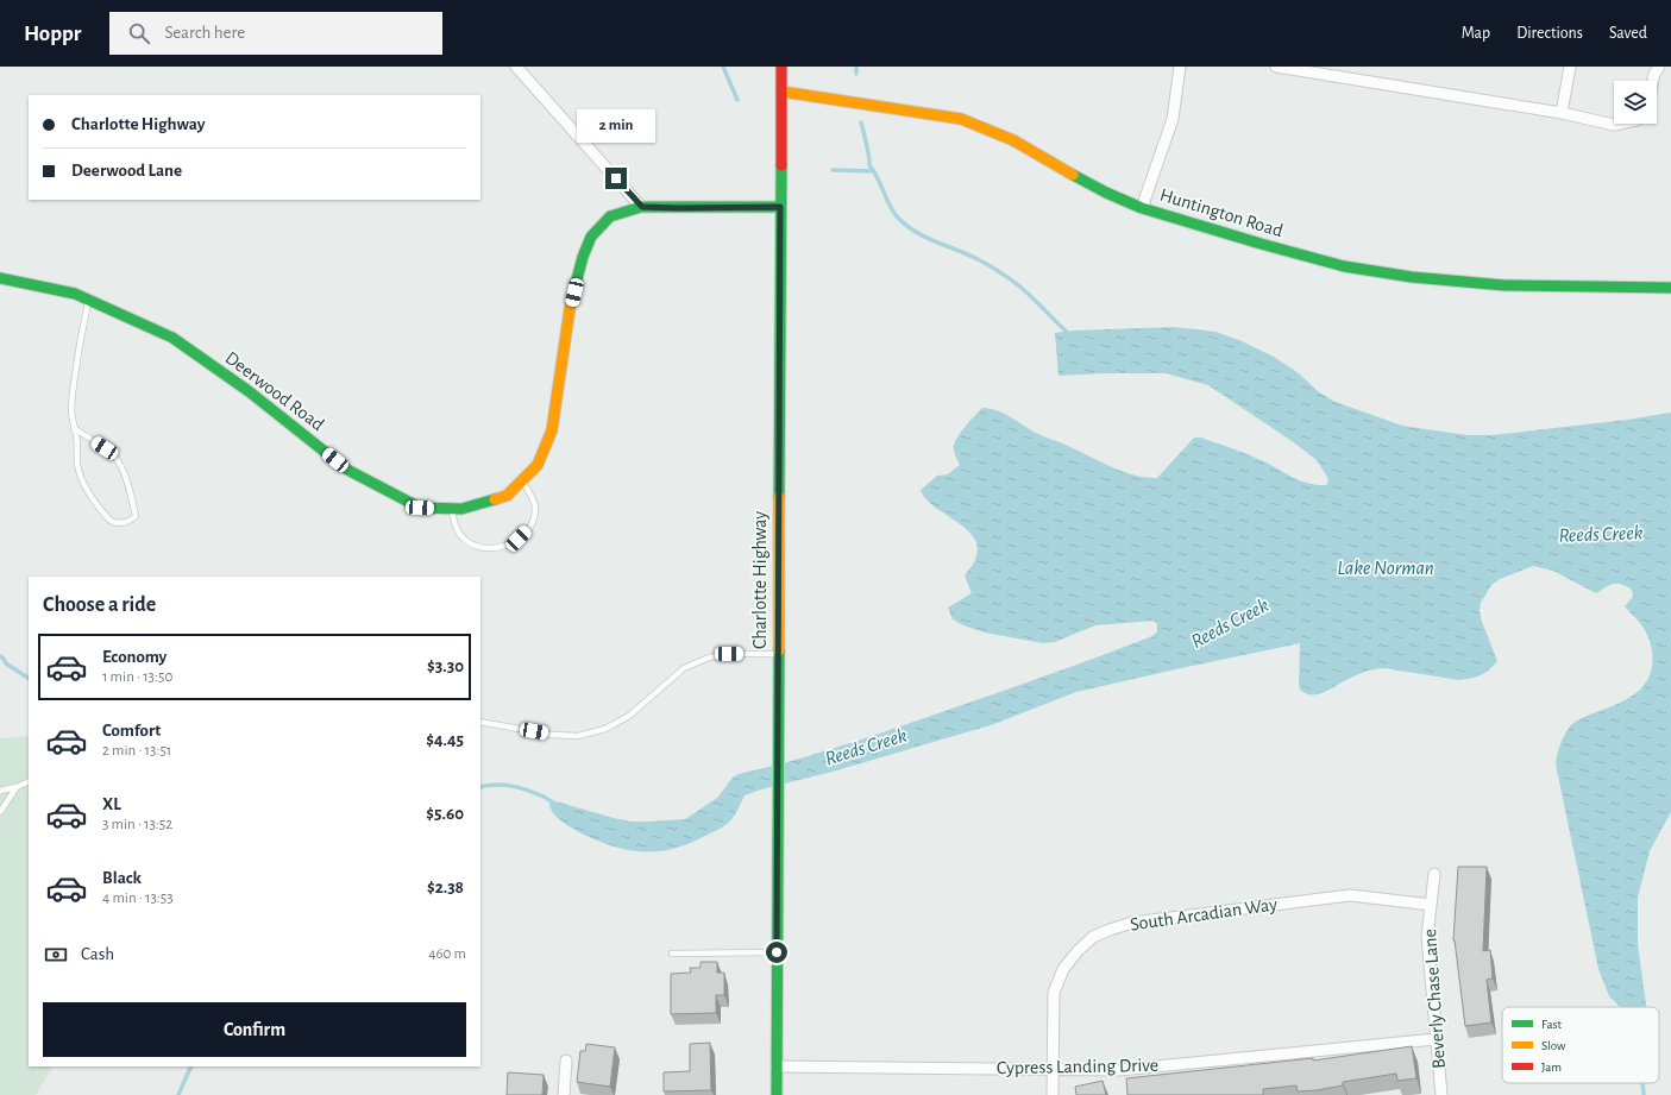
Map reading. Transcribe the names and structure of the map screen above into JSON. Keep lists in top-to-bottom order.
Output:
{
  "streets": {
    "street": [
      "Huntington Road",
      "Deerwood Road",
      "Charlotte Highway",
      "South Arcadian Way",
      "Beverly Chase Lane",
      "Cypress Landing Drive"
    ]
  },
  "crossings": [
    ["Huntington Road", "Charlotte Highway"],
    ["Deerwood Road", "Charlotte Highway"],
    ["Charlotte Highway", "Cypress Landing Drive"],
    ["South Arcadian Way", "Beverly Chase Lane"],
    ["South Arcadian Way", "Cypress Landing Drive"],
    ["Beverly Chase Lane", "Cypress Landing Drive"]
  ],
  "water": ["Reeds Creek", "Lake Norman"],
  "legend": ["Fast", "Slow", "Jam"],
  "page": {
    "header": "Hoppr",
    "search": "Search here",
    "nav": ["Map", "Directions", "Saved"],
    "banner": ["Charlotte Highway", "Deerwood Lane"],
    "bubble": "2 min",
    "heading": "Choose a ride",
    "list": [
      {
        "name": "Economy",
        "note": "1 min · 13:50",
        "value": "$3.30"
      },
      {
        "name": "Comfort",
        "note": "2 min · 13:51",
        "value": "$4.45"
      },
      {
        "name": "XL",
        "note": "3 min · 13:52",
        "value": "$5.60"
      },
      {
        "name": "Black",
        "note": "4 min · 13:53",
        "value": "$2.38"
      }
    ],
    "pay": ["Cash", "460 m"],
    "buttons": "Confirm"
  }
}
